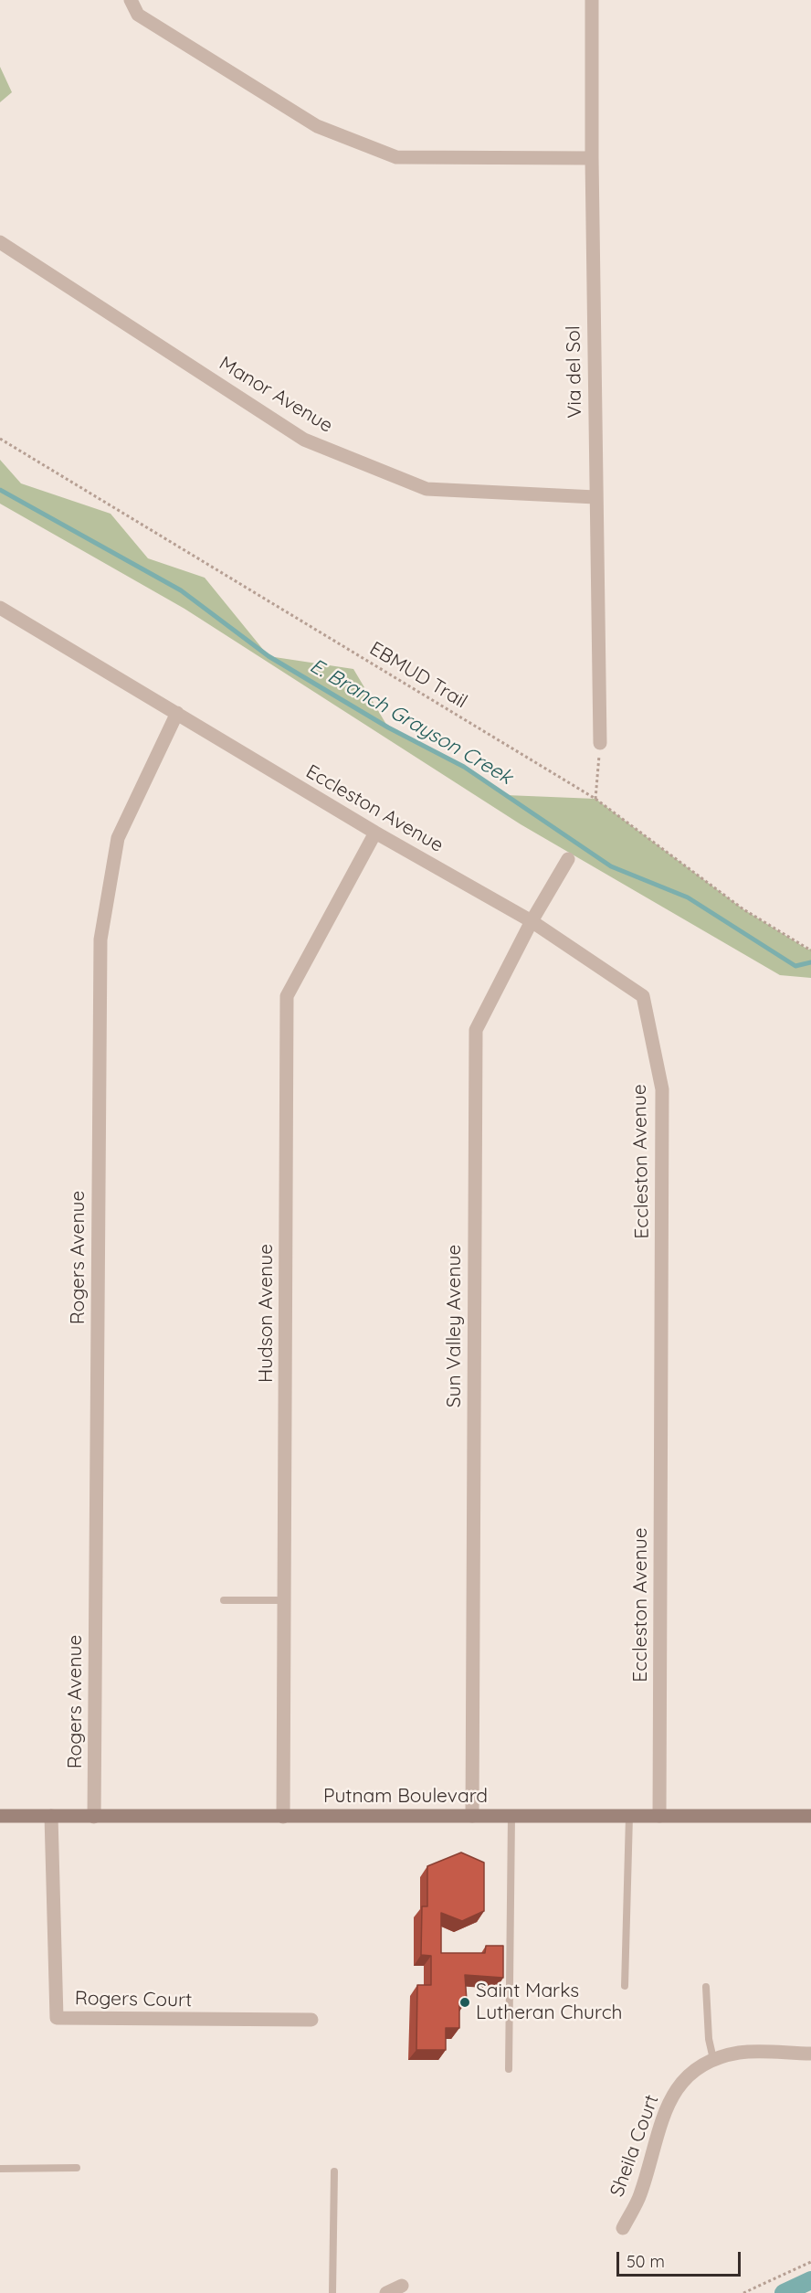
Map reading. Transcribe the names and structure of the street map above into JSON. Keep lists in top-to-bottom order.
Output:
{
  "streets": {
    "street": [
      "Via del Sol",
      "Manor Avenue",
      "Eccleston Avenue",
      "Rogers Avenue",
      "Hudson Avenue",
      "Sun Valley Avenue",
      "Putnam Boulevard",
      "Rogers Court",
      "Sheila Court"
    ],
    "path": ["EBMUD Trail"]
  },
  "crossings": [
    ["Via del Sol", "Manor Avenue"],
    ["Eccleston Avenue", "Rogers Avenue"],
    ["Eccleston Avenue", "Hudson Avenue"],
    ["Eccleston Avenue", "Sun Valley Avenue"],
    ["Eccleston Avenue", "Putnam Boulevard"],
    ["Rogers Avenue", "Putnam Boulevard"],
    ["Hudson Avenue", "Putnam Boulevard"],
    ["Sun Valley Avenue", "Putnam Boulevard"],
    ["Putnam Boulevard", "Rogers Court"]
  ],
  "water": ["E. Branch Grayson Creek"],
  "places": ["Saint Marks Lutheran Church"],
  "scale_bar": "50 m"
}
